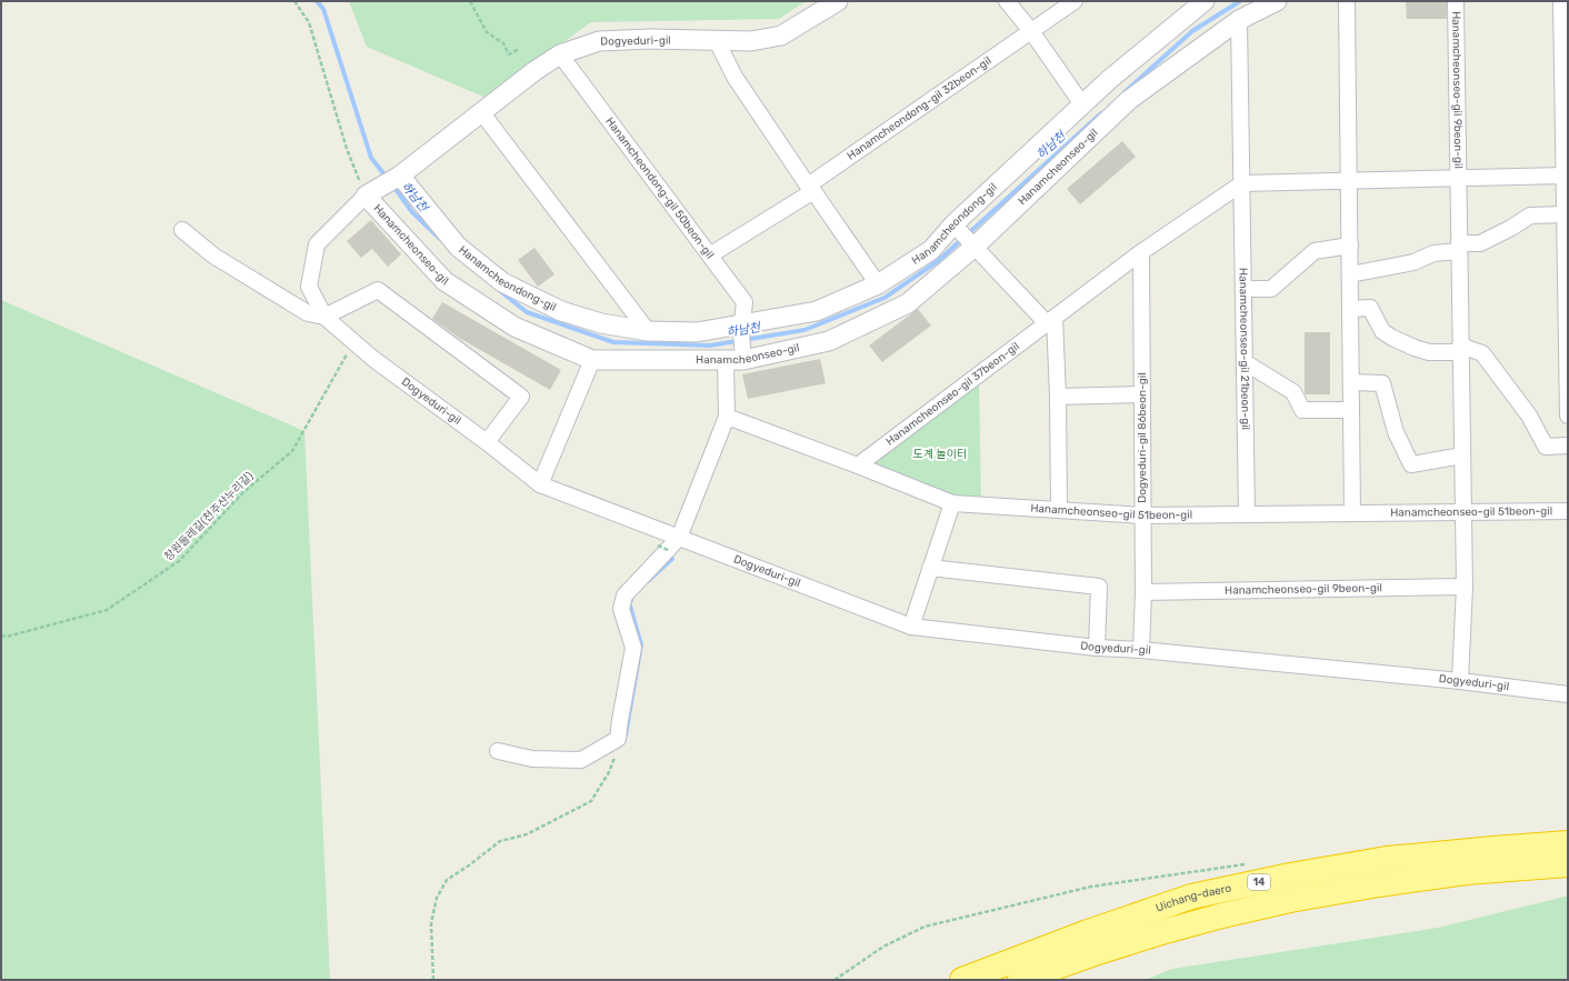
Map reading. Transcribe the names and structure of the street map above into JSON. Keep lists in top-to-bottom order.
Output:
{
  "streets": {
    "highway": ["14", "Uichang-daero"],
    "street": [
      "Dogyeduri-gil",
      "Hanamcheonseo-gil 9beon-gil",
      "Hanamcheondong-gil 32beon-gil",
      "Hanamcheonseo-gil",
      "Hanamcheondong-gil 50beon-gil",
      "Hanamcheondong-gil",
      "Hanamcheonseo-gil 21beon-gil",
      "Hanamcheonseo-gil 37beon-gil",
      "Dogyeduri-gil 86beon-gil",
      "Hanamcheonseo-gil 51beon-gil"
    ],
    "path": ["창원둘레길(천주산누리길)"]
  },
  "crossings": [
    ["Dogyeduri-gil", "Hanamcheonseo-gil 9beon-gil"],
    ["Dogyeduri-gil", "Hanamcheonseo-gil"],
    ["Dogyeduri-gil", "Hanamcheondong-gil 50beon-gil"],
    ["Dogyeduri-gil", "Hanamcheondong-gil"],
    ["Dogyeduri-gil", "Dogyeduri-gil 86beon-gil"],
    ["Hanamcheonseo-gil 9beon-gil", "Hanamcheonseo-gil 21beon-gil"],
    ["Hanamcheonseo-gil 9beon-gil", "Dogyeduri-gil 86beon-gil"],
    ["Hanamcheonseo-gil 9beon-gil", "Hanamcheonseo-gil 51beon-gil"],
    ["Hanamcheondong-gil 32beon-gil", "Hanamcheondong-gil 50beon-gil"],
    ["Hanamcheonseo-gil", "Hanamcheondong-gil 50beon-gil"],
    ["Hanamcheonseo-gil", "Hanamcheonseo-gil 21beon-gil"],
    ["Hanamcheondong-gil 50beon-gil", "Hanamcheondong-gil"],
    ["Hanamcheonseo-gil 21beon-gil", "Hanamcheonseo-gil 51beon-gil"],
    ["Hanamcheonseo-gil 37beon-gil", "Hanamcheonseo-gil 51beon-gil"],
    ["Dogyeduri-gil 86beon-gil", "Hanamcheonseo-gil 51beon-gil"]
  ],
  "water": ["하남천"],
  "parks": ["도계 놀이터"]
}
